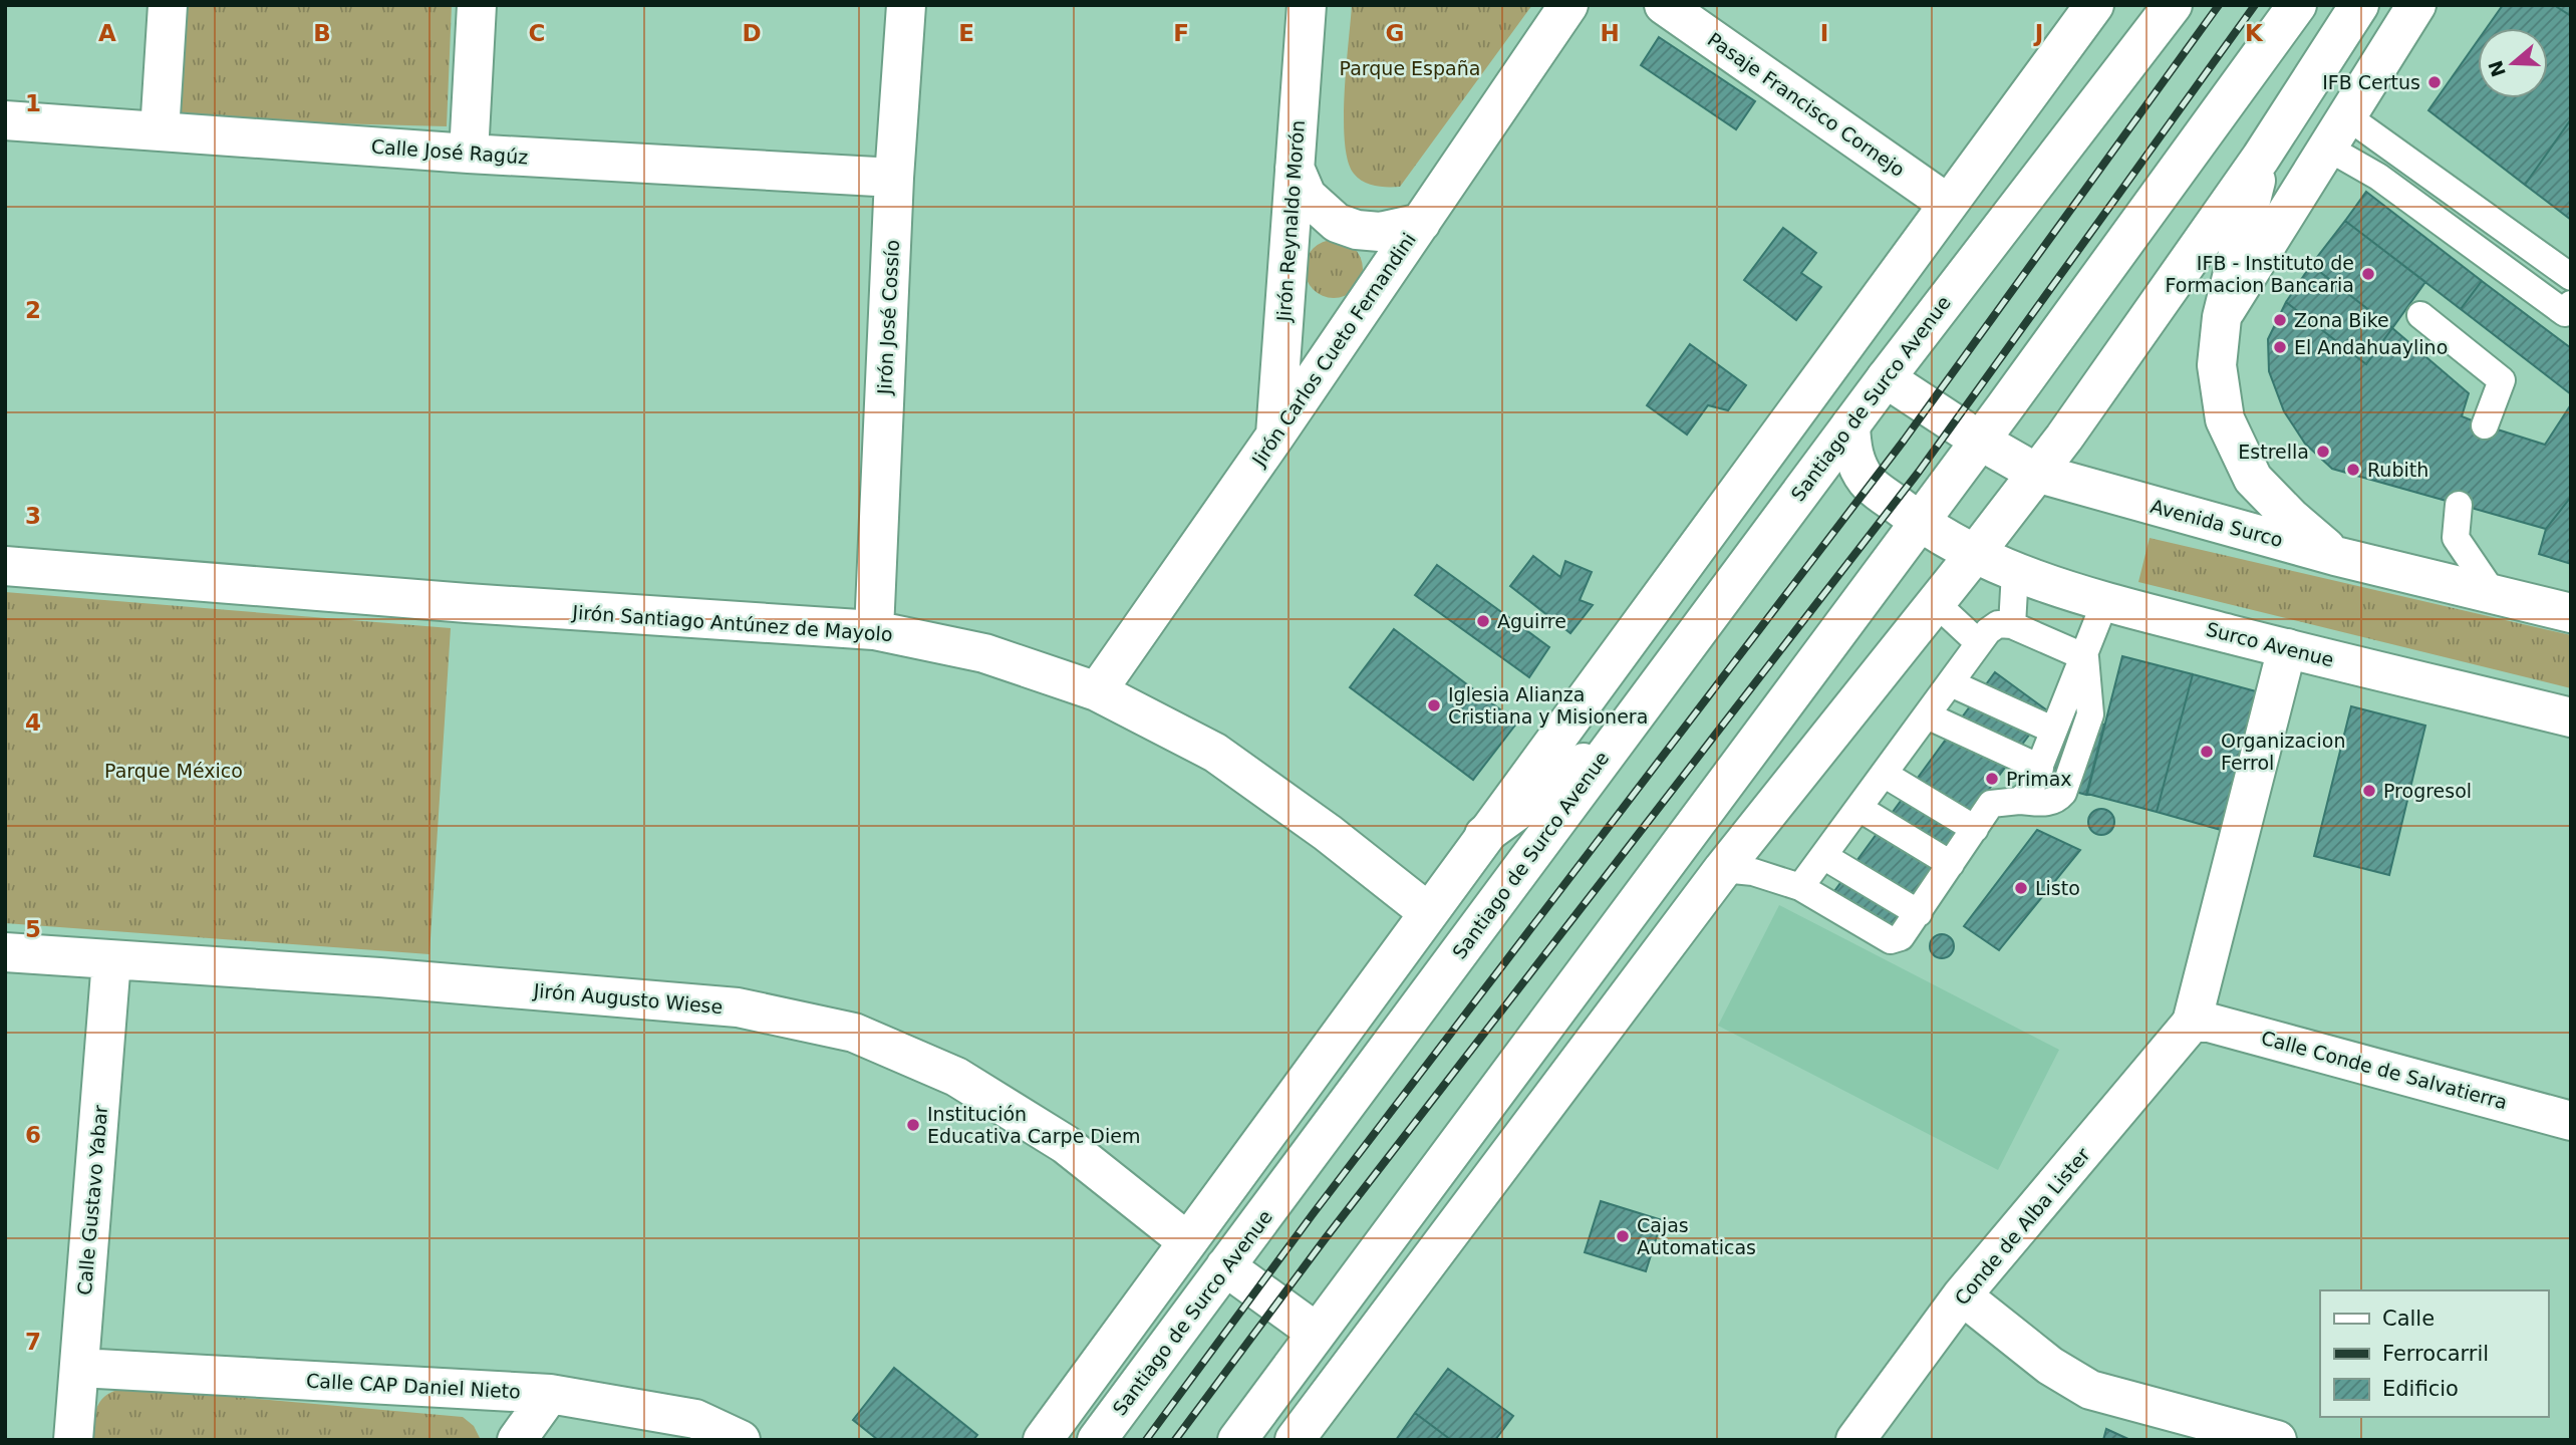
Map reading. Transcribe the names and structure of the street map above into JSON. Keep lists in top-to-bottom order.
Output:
{
  "streets": {
    "street": [
      "Pasaje Francisco Cornejo",
      "Calle José Ragúz",
      "Jirón Reynaldo Morón",
      "Jirón José Cossío",
      "Jirón Carlos Cueto Fernandini",
      "Santiago de Surco Avenue",
      "Avenida Surco",
      "Jirón Santiago Antúnez de Mayolo",
      "Surco Avenue",
      "Jirón Augusto Wiese",
      "Calle Conde de Salvatierra",
      "Calle Gustavo Yabar",
      "Conde de Alba Lister",
      "Calle CAP Daniel Nieto"
    ]
  },
  "crossings": [
    ["Calle José Ragúz", "Jirón José Cossío"],
    ["Jirón Reynaldo Morón", "Jirón Carlos Cueto Fernandini"],
    ["Jirón José Cossío", "Jirón Santiago Antúnez de Mayolo"],
    ["Jirón Carlos Cueto Fernandini", "Jirón Santiago Antúnez de Mayolo"],
    ["Santiago de Surco Avenue", "Avenida Surco"],
    ["Jirón Augusto Wiese", "Calle Gustavo Yabar"],
    ["Calle Conde de Salvatierra", "Conde de Alba Lister"],
    ["Calle Gustavo Yabar", "Calle CAP Daniel Nieto"]
  ],
  "parks": ["Parque España", "Parque México"],
  "places": [
    "IFB Certus",
    "IFB - Instituto de Formacion Bancaria",
    "Zona Bike",
    "El Andahuaylino",
    "Estrella",
    "Rubith",
    "Aguirre",
    "Iglesia Alianza Cristiana y Misionera",
    "Organizacion Ferrol",
    "Primax",
    "Progresol",
    "Listo",
    "Institución Educativa Carpe Diem",
    "Cajas Automaticas"
  ],
  "legend": ["Calle", "Ferrocarril", "Edificio"],
  "north": "left",
  "grid": {
    "columns": [
      "A",
      "B",
      "C",
      "D",
      "E",
      "F",
      "G",
      "H",
      "I",
      "J",
      "K"
    ],
    "rows": [
      "1",
      "2",
      "3",
      "4",
      "5",
      "6",
      "7"
    ]
  }
}
